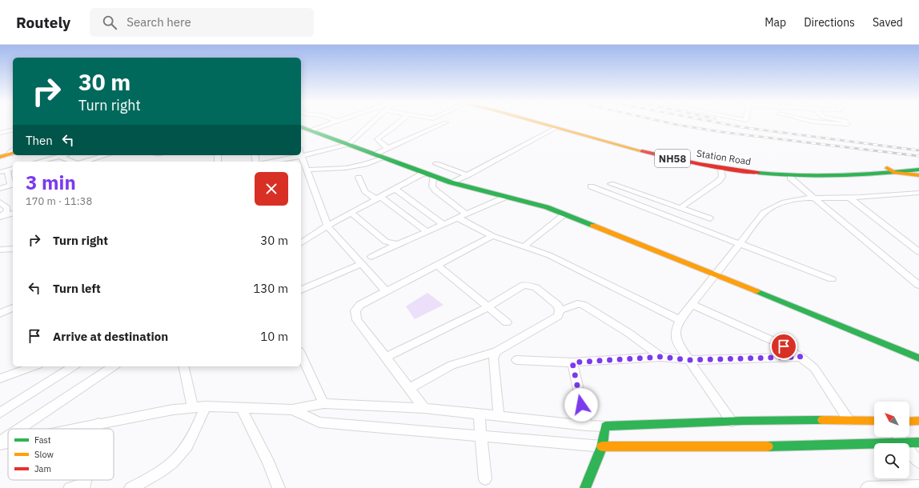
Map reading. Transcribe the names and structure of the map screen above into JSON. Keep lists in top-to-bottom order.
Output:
{
  "streets": {
    "main road": ["Station Road", "NH58"]
  },
  "crossings": [
    ["Station Road", "NH58"]
  ],
  "legend": ["Fast", "Slow", "Jam"],
  "north": "top left",
  "page": {
    "header": "Routely",
    "search": "Search here",
    "nav": ["Map", "Directions", "Saved"],
    "turn": ["30 m", "Turn right"],
    "then": "Then",
    "heading": ["3 min", "170 m · 11:38"],
    "list": [
      {
        "name": "Turn right",
        "value": "30 m"
      },
      {
        "name": "Turn left",
        "value": "130 m"
      },
      {
        "name": "Arrive at destination",
        "value": "10 m"
      }
    ]
  }
}
